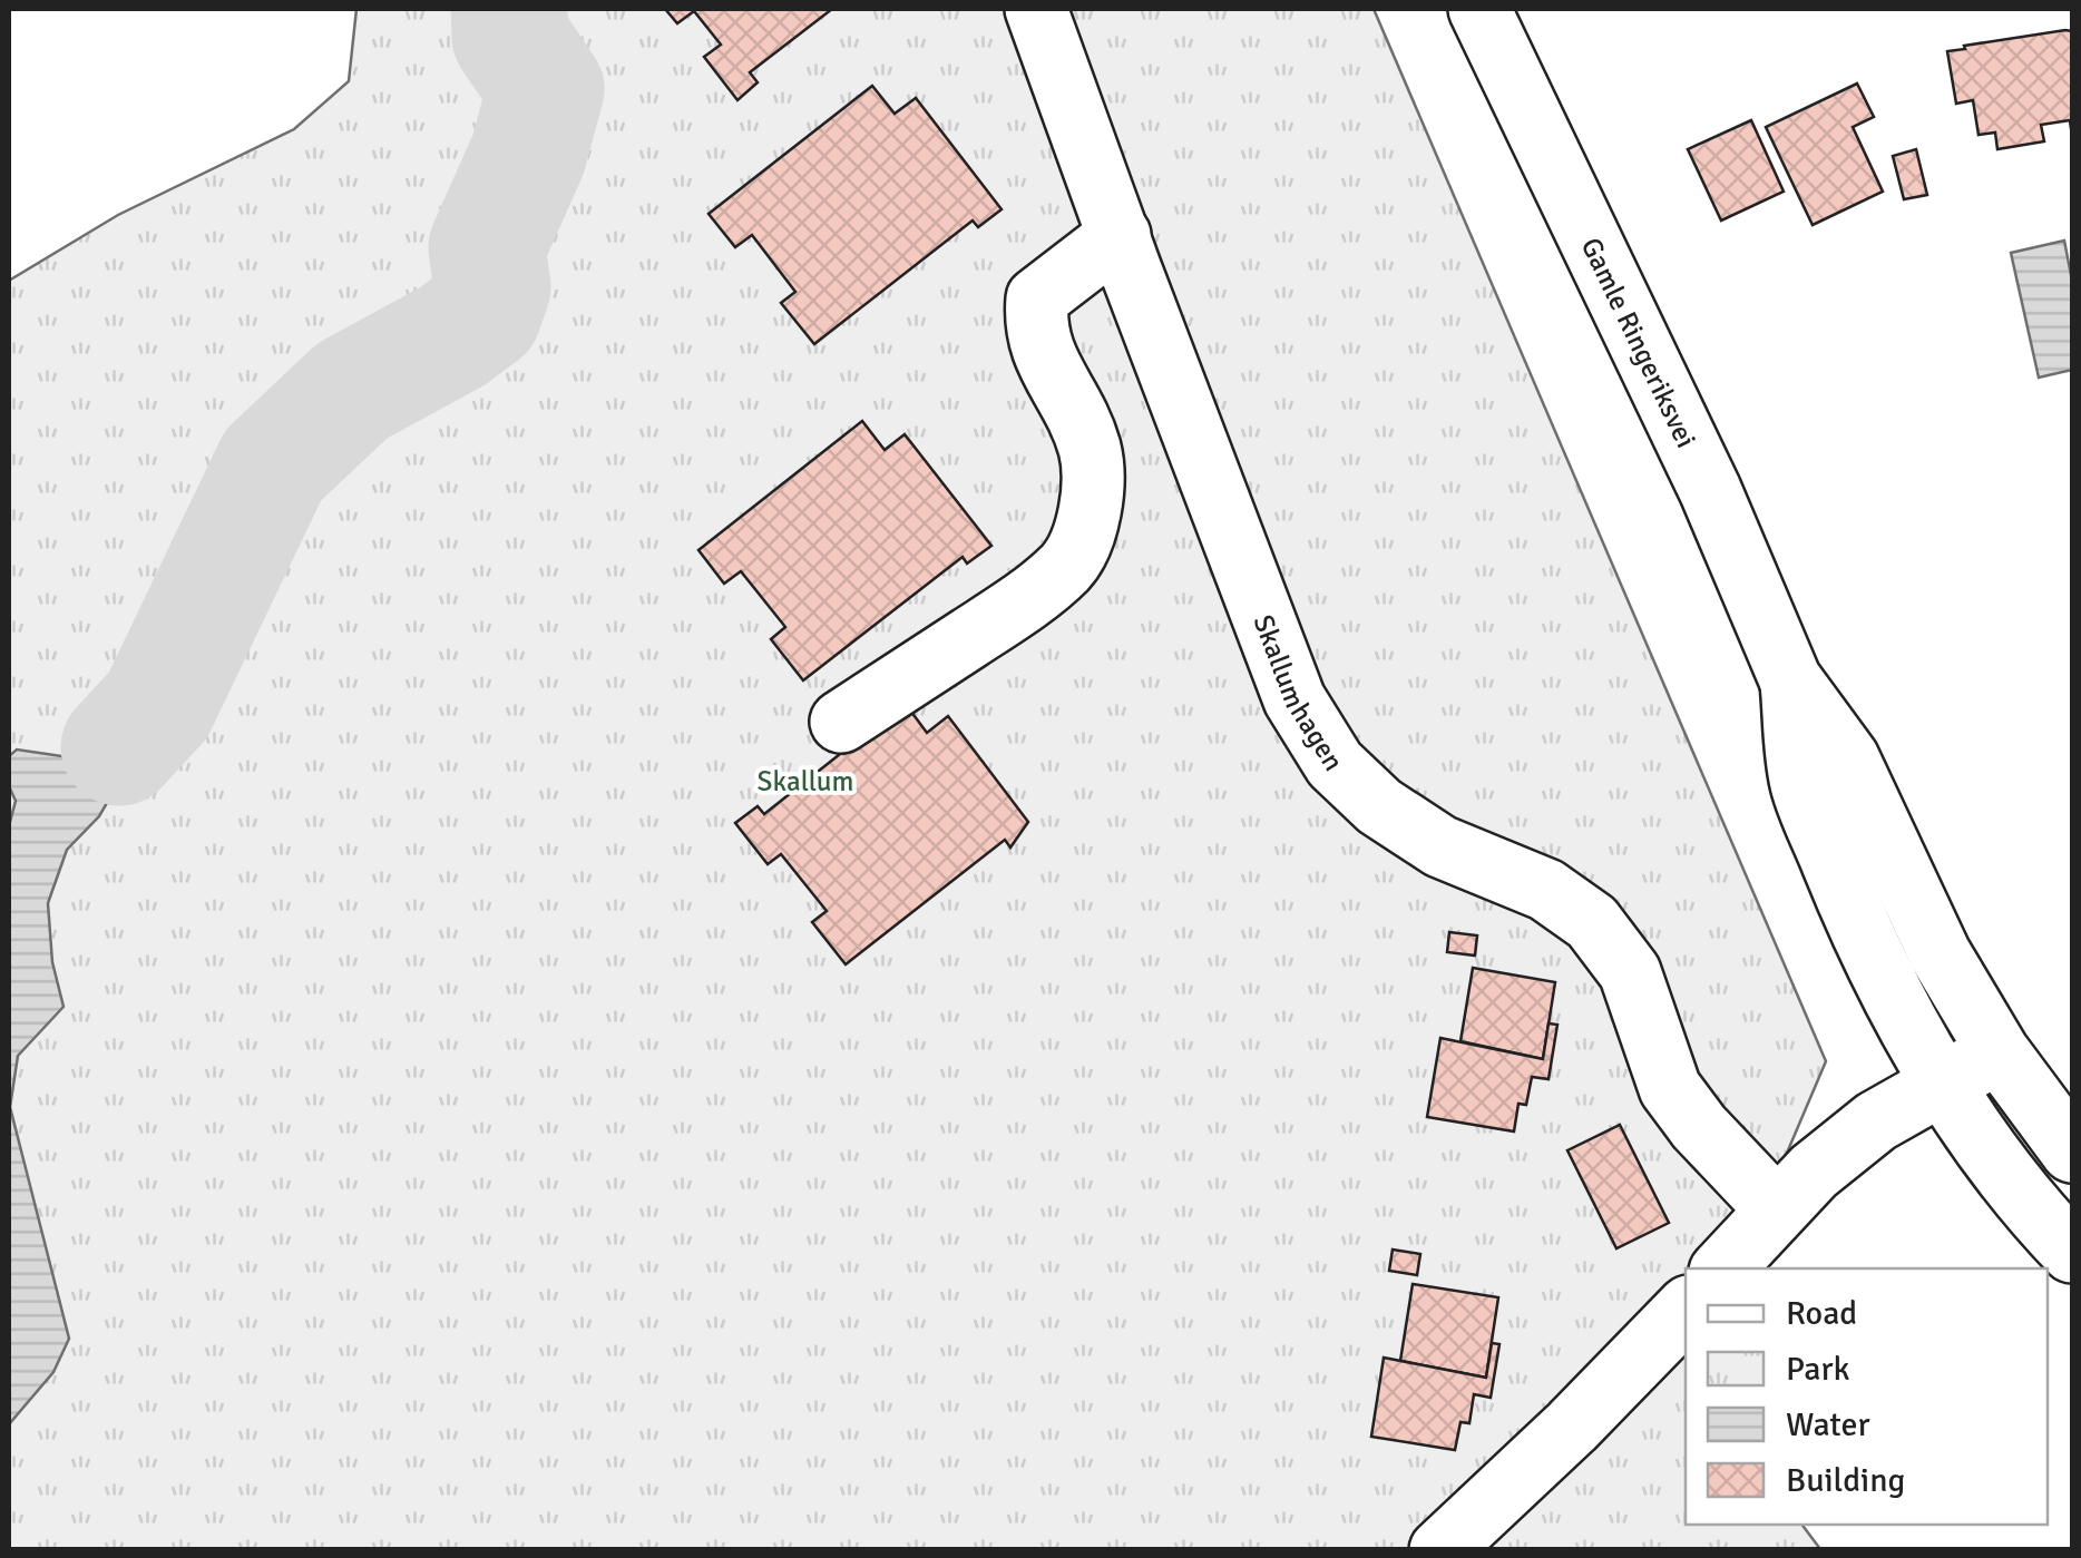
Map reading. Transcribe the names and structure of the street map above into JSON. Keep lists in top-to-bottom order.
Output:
{
  "streets": {
    "street": ["Gamle Ringeriksvei", "Skallumhagen"]
  },
  "parks": ["Skallum"],
  "legend": [
    "Road",
    "Park",
    "Water",
    "Building"
  ]
}
